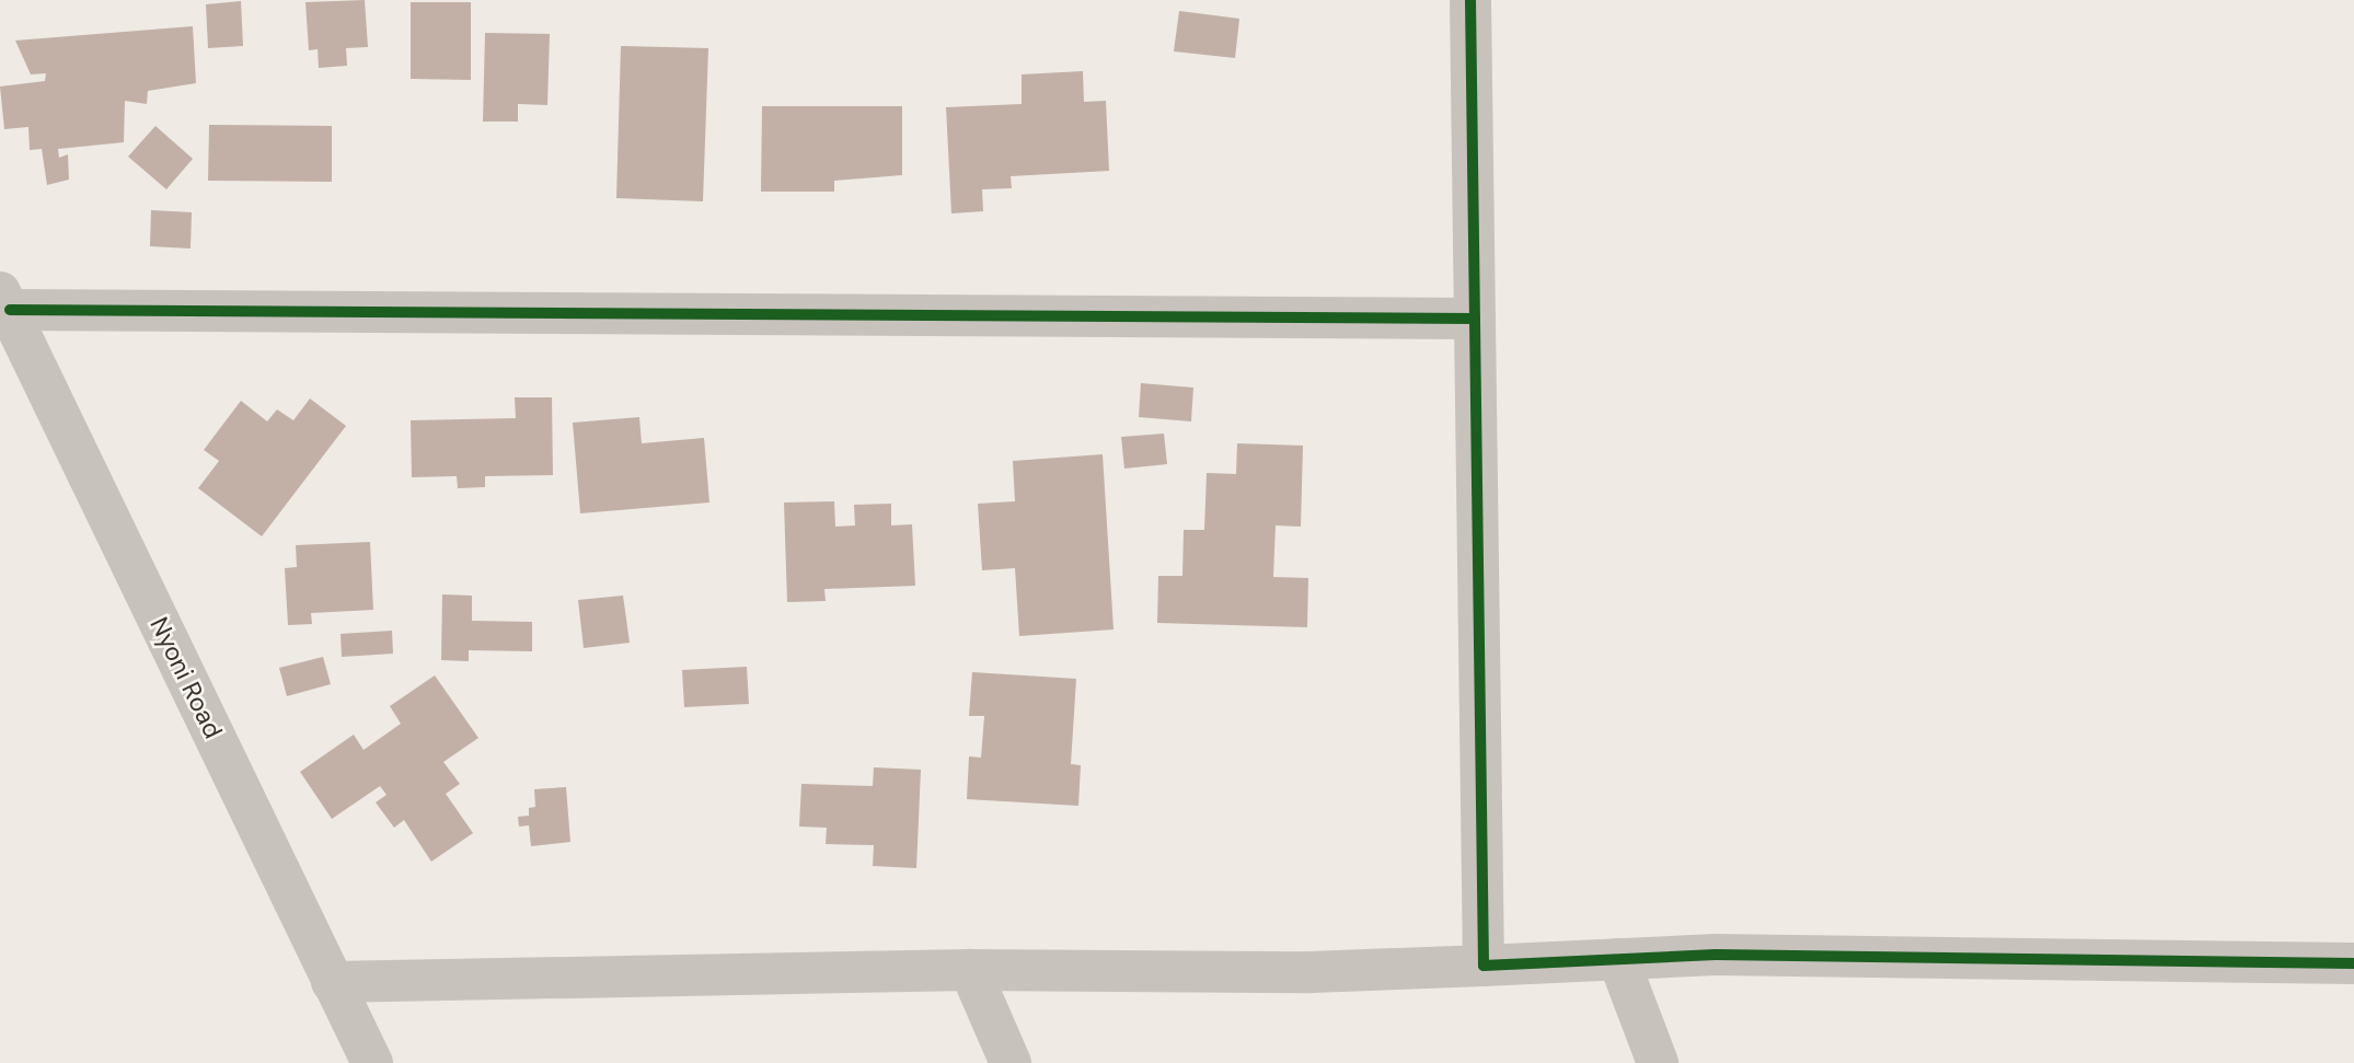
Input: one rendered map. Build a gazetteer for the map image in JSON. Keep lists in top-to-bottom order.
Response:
{
  "streets": {
    "street": ["Nyoni Road"]
  }
}
